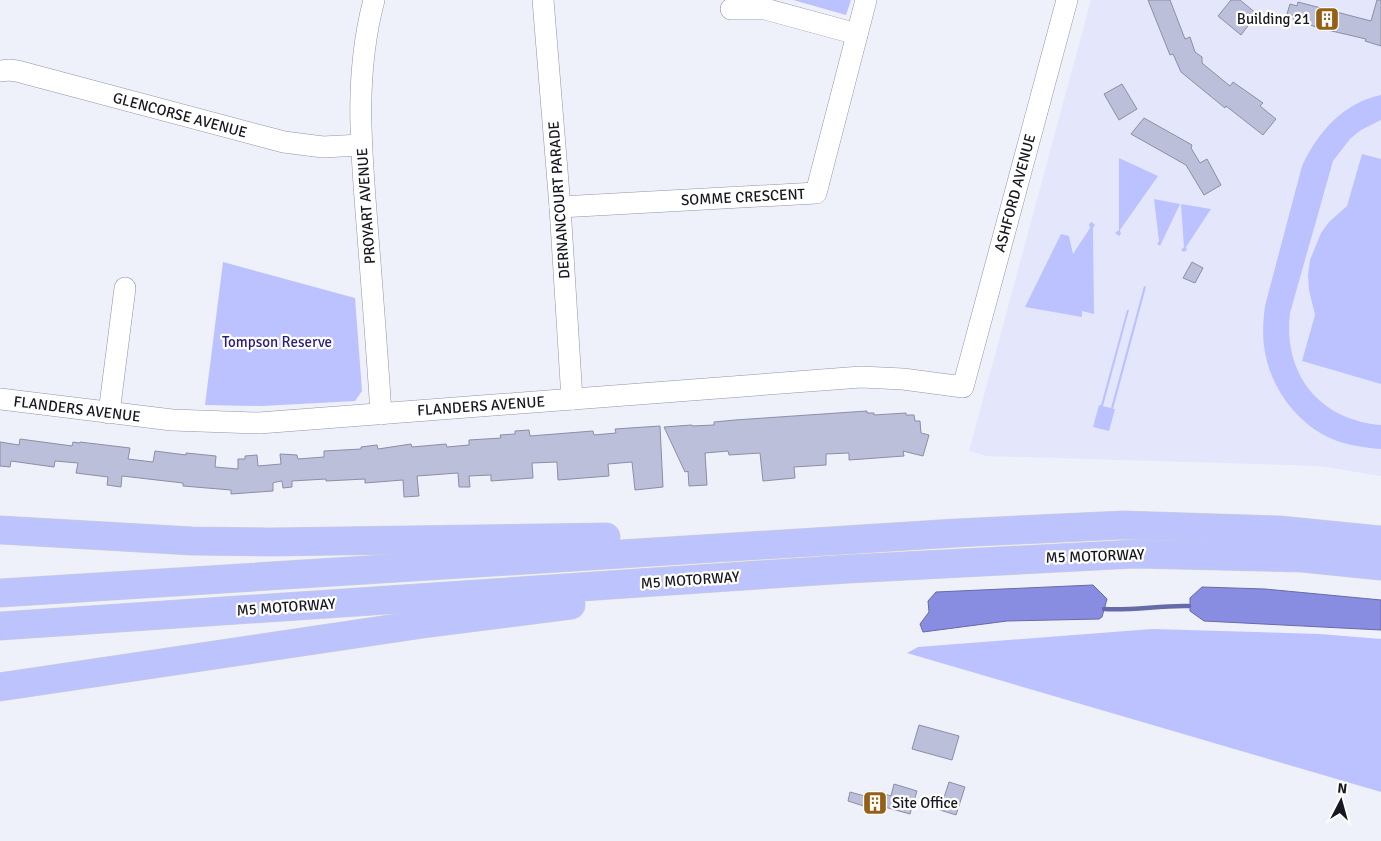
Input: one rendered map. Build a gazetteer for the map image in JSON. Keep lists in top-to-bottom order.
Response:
{
  "streets": {
    "highway": ["M5 MOTORWAY"],
    "street": [
      "GLENCORSE AVENUE",
      "ASHFORD AVENUE",
      "SOMME CRESCENT",
      "DERNANCOURT PARADE",
      "PROYART AVENUE",
      "FLANDERS AVENUE"
    ]
  },
  "crossings": [
    ["GLENCORSE AVENUE", "PROYART AVENUE"],
    ["ASHFORD AVENUE", "FLANDERS AVENUE"],
    ["SOMME CRESCENT", "DERNANCOURT PARADE"],
    ["DERNANCOURT PARADE", "FLANDERS AVENUE"],
    ["PROYART AVENUE", "FLANDERS AVENUE"]
  ],
  "parks": ["Tompson Reserve"],
  "places": {
    "building": ["Building 21", "Site Office"]
  },
  "north": "top"
}
